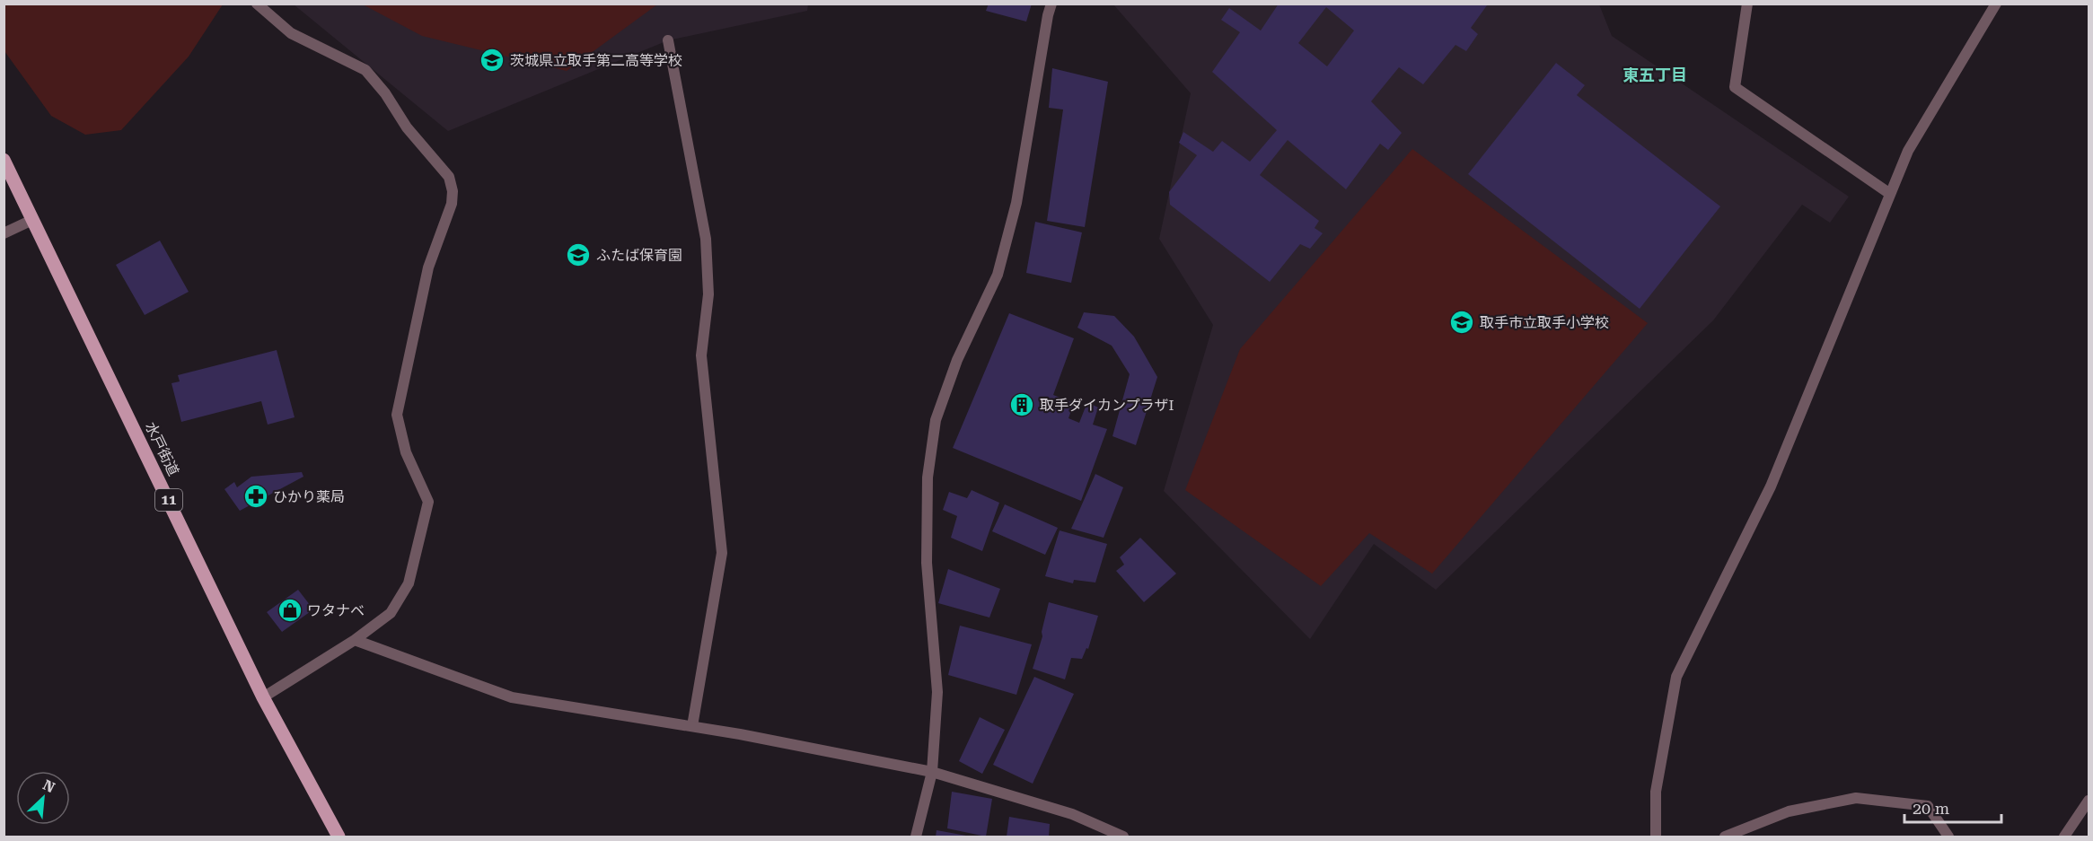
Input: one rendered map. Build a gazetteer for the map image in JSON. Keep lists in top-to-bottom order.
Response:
{
  "streets": {
    "main road": ["水戸街道", "11"]
  },
  "districts": ["東五丁目"],
  "places": {
    "school or university": ["茨城県立取手第二高等学校", "ふたば保育園", "取手市立取手小学校"],
    "building": ["取手ダイカンプラザI"],
    "pharmacy": ["ひかり薬局"],
    "shop": ["ワタナベ"]
  },
  "scale_bar": "20 m",
  "north": "top right"
}
